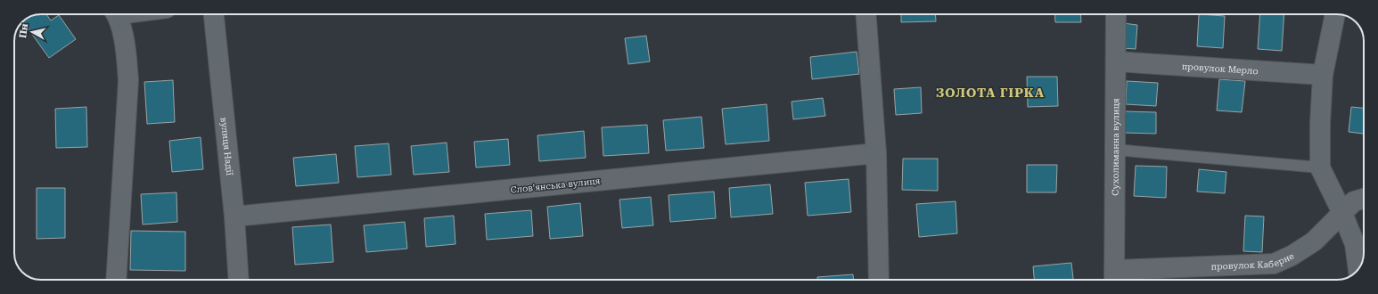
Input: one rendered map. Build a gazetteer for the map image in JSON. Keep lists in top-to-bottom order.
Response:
{
  "streets": {
    "street": [
      "провулок Мерло",
      "вулиця Надії",
      "Сухолиманна вулиця",
      "Словʼянська вулиця",
      "провулок Каберне"
    ]
  },
  "crossings": [
    ["провулок Мерло", "Сухолиманна вулиця"],
    ["вулиця Надії", "Словʼянська вулиця"],
    ["Сухолиманна вулиця", "провулок Каберне"]
  ],
  "districts": ["ЗОЛОТА ГІРКА"],
  "north": "left"
}
